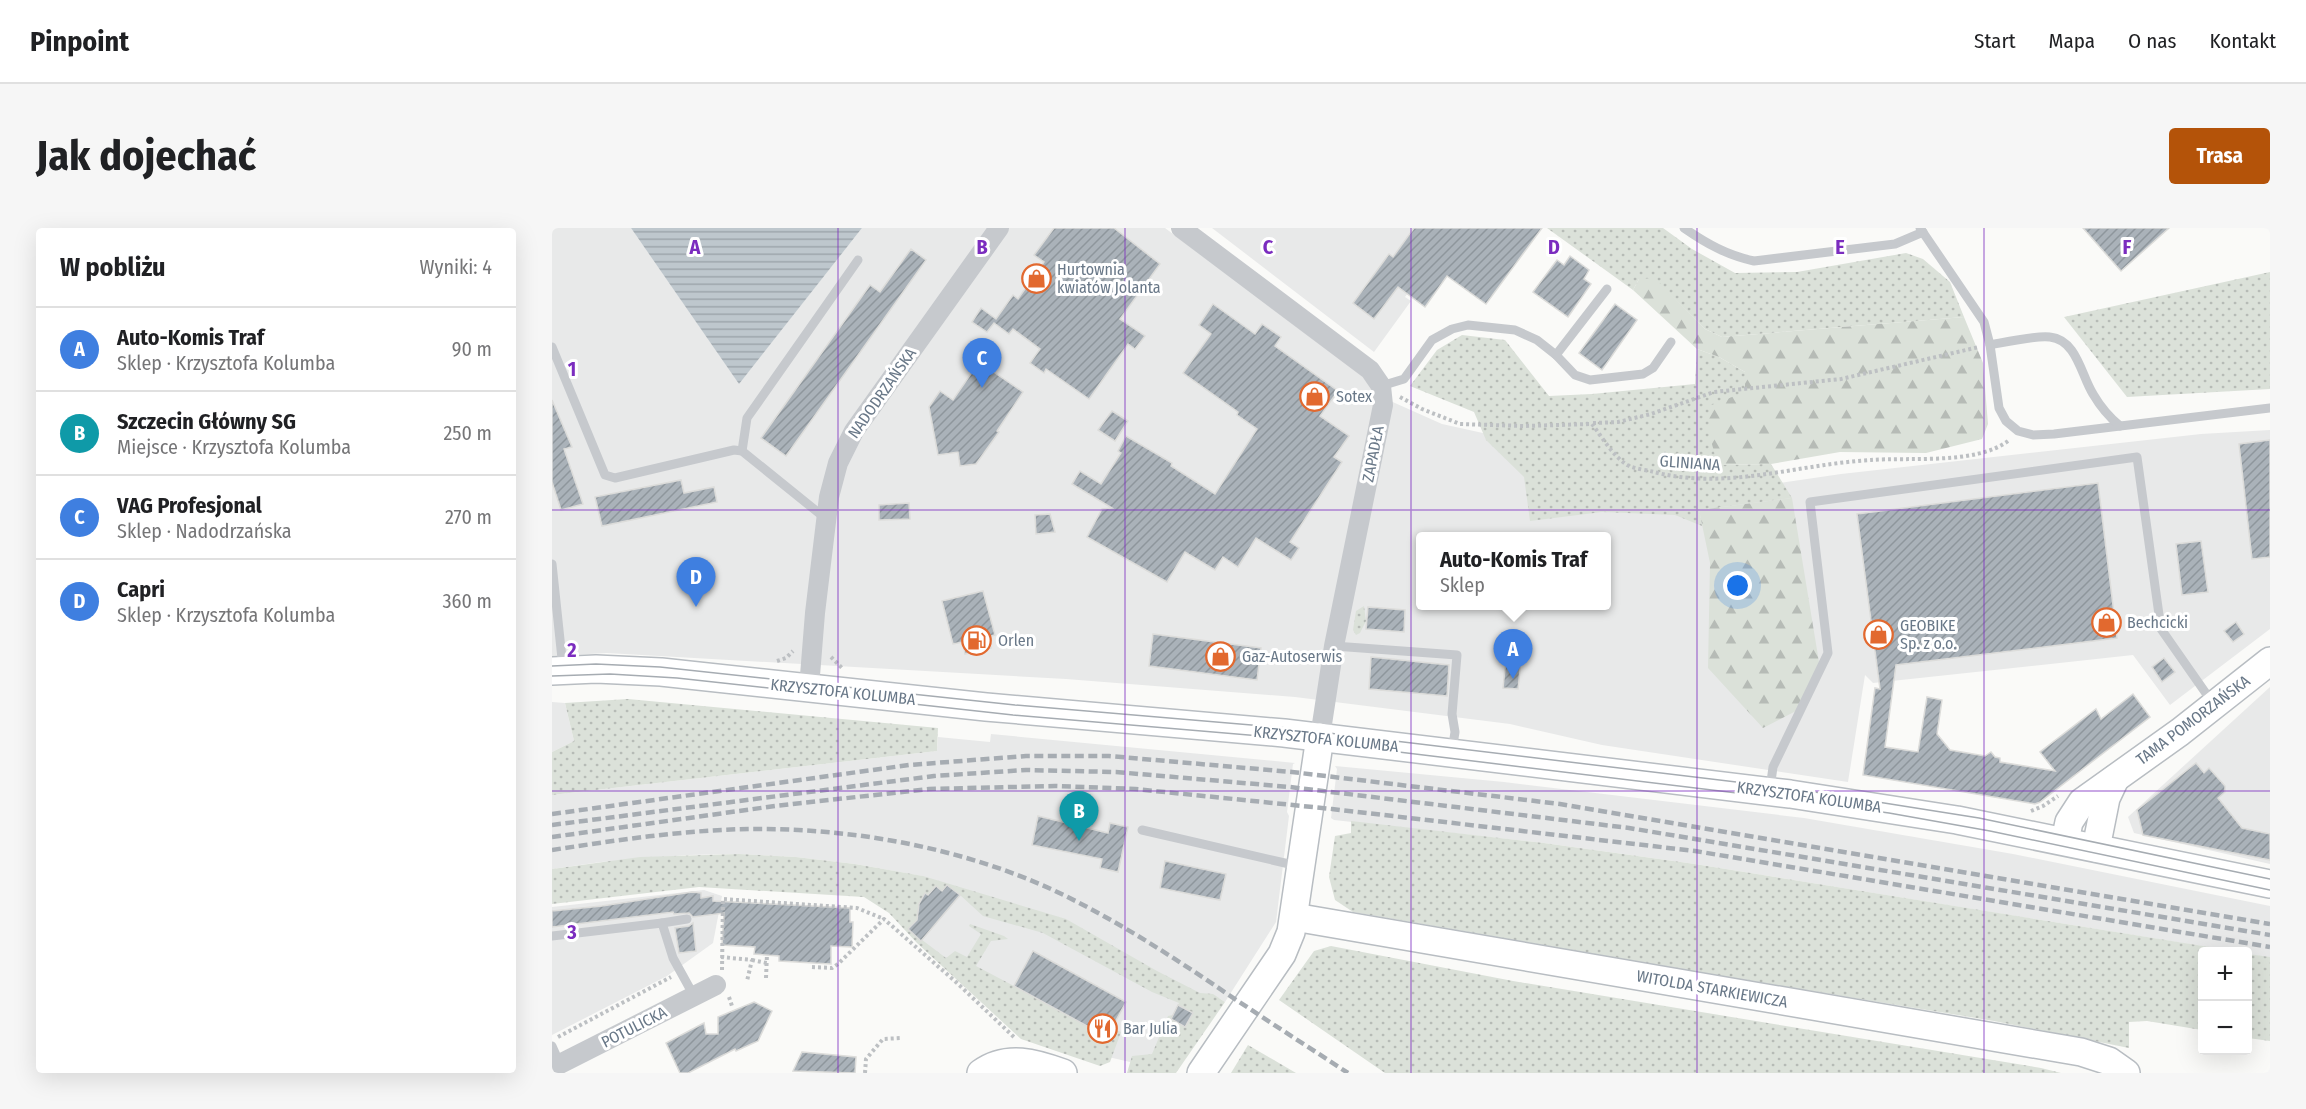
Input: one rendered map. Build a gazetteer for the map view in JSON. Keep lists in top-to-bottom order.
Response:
{
  "streets": {
    "street": [
      "NADODRZAŃSKA",
      "ZAPADŁA",
      "KRZYSZTOFA KOLUMBA",
      "TAMA POMORZAŃSKA",
      "WITOLDA STARKIEWICZA",
      "POTULICKA"
    ],
    "path": ["GLINIANA"]
  },
  "crossings": [
    ["NADODRZAŃSKA", "KRZYSZTOFA KOLUMBA"],
    ["ZAPADŁA", "KRZYSZTOFA KOLUMBA"],
    ["KRZYSZTOFA KOLUMBA", "TAMA POMORZAŃSKA"]
  ],
  "places": {
    "shop": [
      "Hurtownia kwiatów Jolanta",
      "Sotex",
      "Bechcicki",
      "GEOBIKE Sp. z o.o.",
      "Gaz-Autoserwis"
    ],
    "fuel station": ["Orlen"],
    "restaurant": ["Bar Julia"]
  },
  "page": {
    "header": "Pinpoint",
    "nav": [
      "Start",
      "Mapa",
      "O nas",
      "Kontakt"
    ],
    "buttons": "Trasa",
    "title": "Jak dojechać",
    "heading": ["W pobliżu", "Wyniki: 4"],
    "list": [
      {
        "mark": "A",
        "name": "Auto-Komis Traf",
        "note": "Sklep · Krzysztofa Kolumba",
        "value": "90 m"
      },
      {
        "mark": "B",
        "name": "Szczecin Główny SG",
        "note": "Miejsce · Krzysztofa Kolumba",
        "value": "250 m"
      },
      {
        "mark": "C",
        "name": "VAG Profesjonal",
        "note": "Sklep · Nadodrzańska",
        "value": "270 m"
      },
      {
        "mark": "D",
        "name": "Capri",
        "note": "Sklep · Krzysztofa Kolumba",
        "value": "360 m"
      }
    ],
    "pins": [
      "C",
      "D",
      "A",
      "B"
    ],
    "popup": ["Auto-Komis Traf", "Sklep"],
    "map_buttons": ["+", "−"]
  },
  "grid": {
    "columns": [
      "A",
      "B",
      "C",
      "D",
      "E",
      "F"
    ],
    "rows": ["1", "2", "3"]
  }
}
